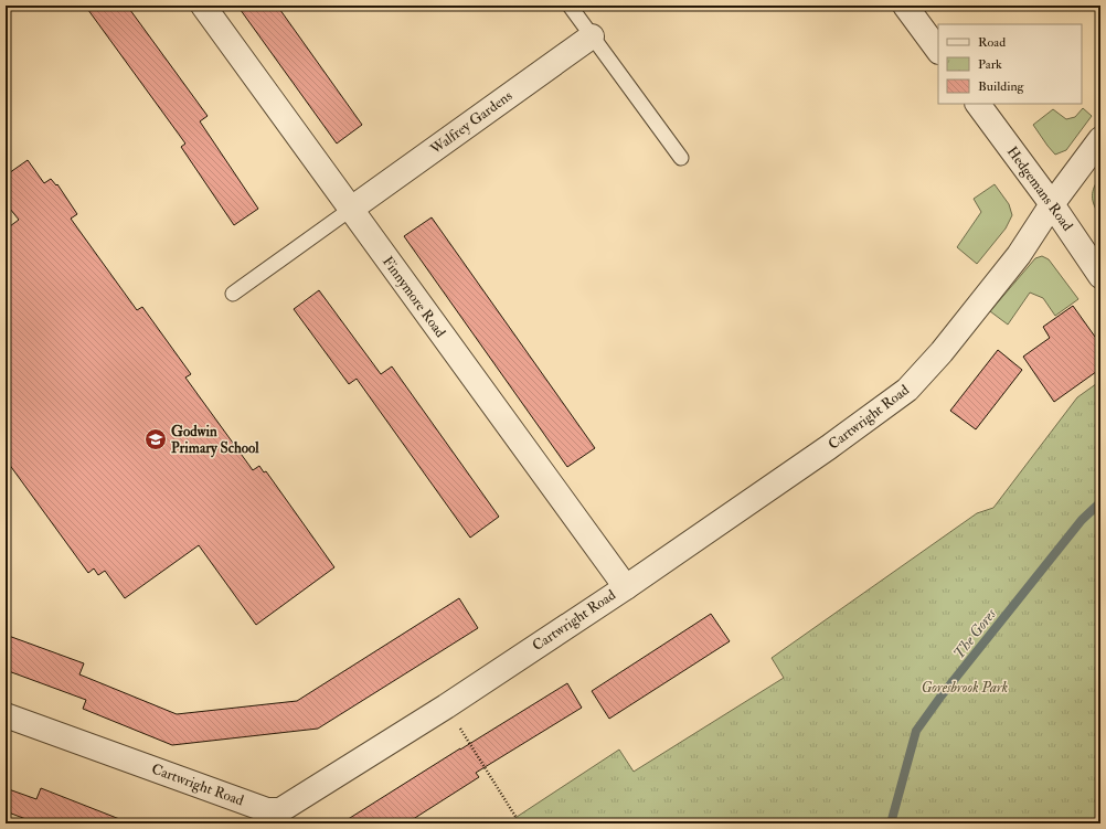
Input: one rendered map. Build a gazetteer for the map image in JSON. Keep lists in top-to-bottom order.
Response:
{
  "streets": {
    "street": [
      "Walfrey Gardens",
      "Hedgemans Road",
      "Finnymore Road",
      "Cartwright Road"
    ]
  },
  "crossings": [
    ["Walfrey Gardens", "Finnymore Road"],
    ["Hedgemans Road", "Cartwright Road"],
    ["Finnymore Road", "Cartwright Road"]
  ],
  "water": ["The Gores"],
  "parks": ["Goresbrook Park"],
  "places": {
    "school or university": ["Godwin Primary School"]
  },
  "legend": ["Road", "Park", "Building"]
}
